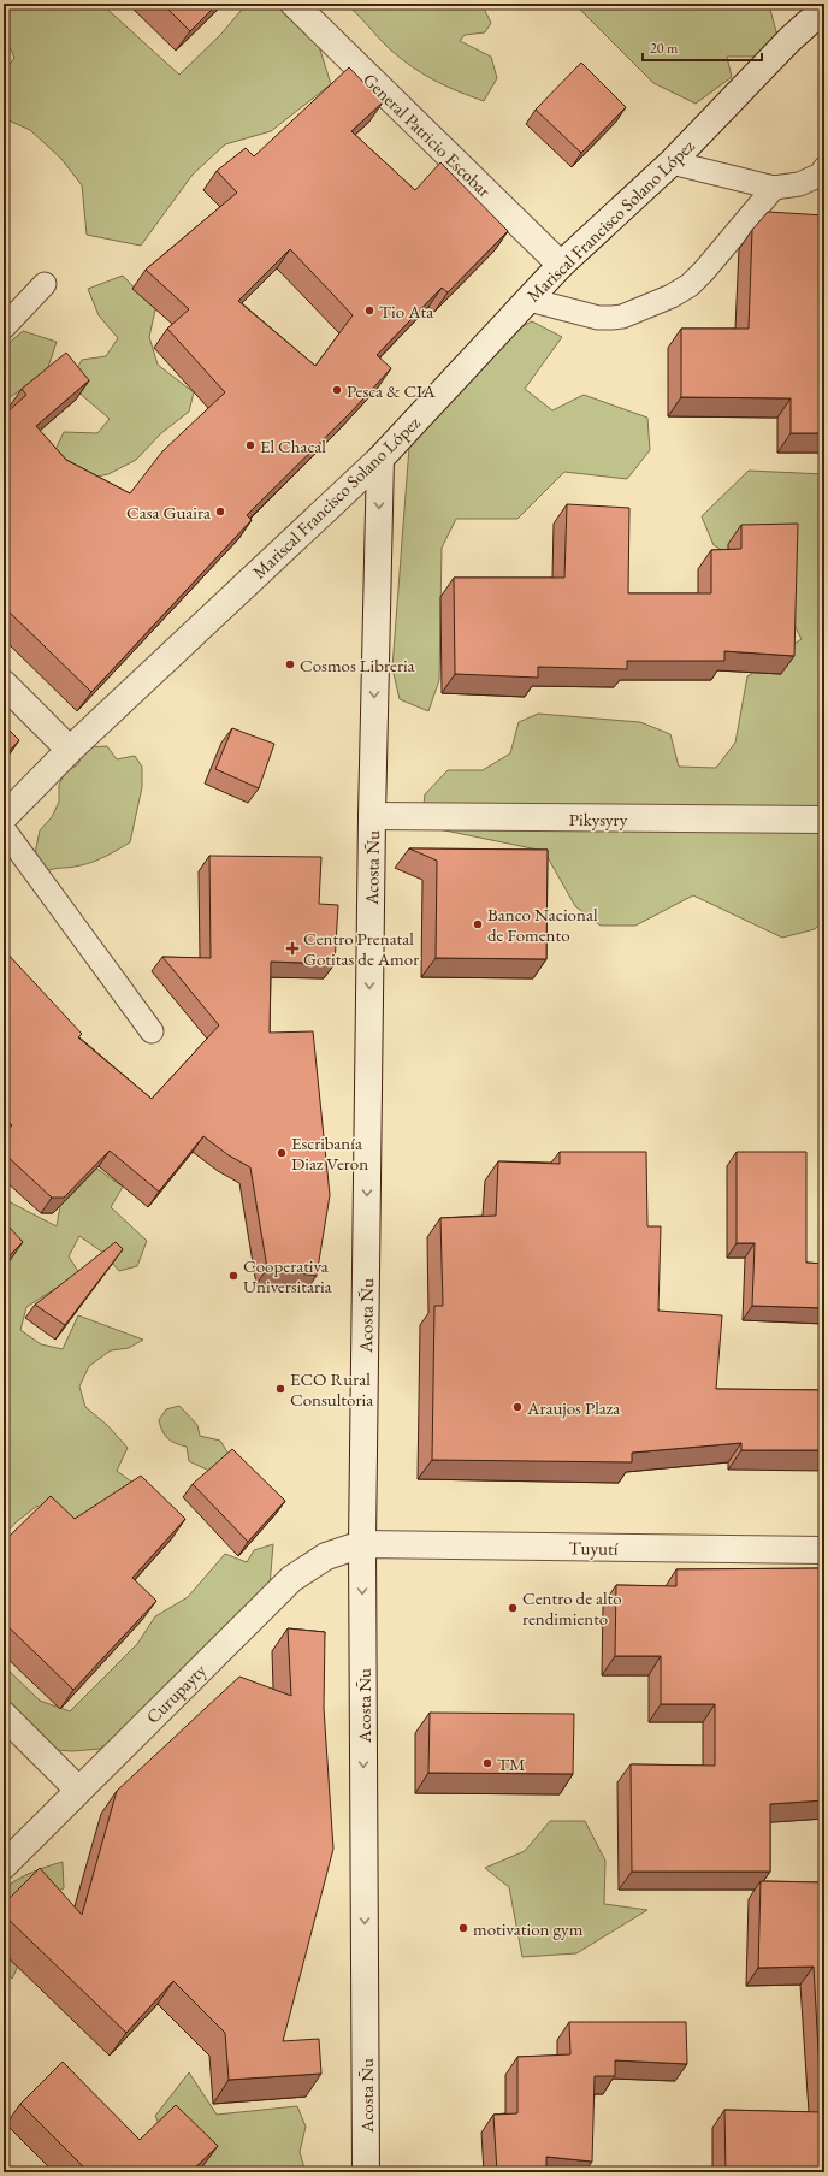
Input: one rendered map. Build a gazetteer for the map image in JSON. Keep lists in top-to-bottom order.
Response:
{
  "streets": {
    "street": [
      "General Patricio Escobar",
      "Mariscal Francisco Solano López",
      "Pikysyry",
      "Acosta Ñu",
      "Tuyutí",
      "Curupayty"
    ]
  },
  "crossings": [
    ["General Patricio Escobar", "Mariscal Francisco Solano López"],
    ["Mariscal Francisco Solano López", "Acosta Ñu"],
    ["Pikysyry", "Acosta Ñu"],
    ["Acosta Ñu", "Tuyutí"],
    ["Acosta Ñu", "Curupayty"],
    ["Tuyutí", "Curupayty"]
  ],
  "one_way": ["Acosta Ñu"],
  "places": {
    "other": [
      "Tio Ata",
      "Pesca & CIA",
      "El Chacal",
      "Casa Guaira",
      "Cosmos Libreria",
      "Banco Nacional de Fomento",
      "Escribanía Diaz Veron",
      "Cooperativa Universitaria",
      "ECO Rural Consultoria",
      "Araujos Plaza",
      "Centro de alto rendimiento",
      "TM",
      "motivation gym"
    ],
    "health": ["Centro Prenatal Gotitas de Amor"]
  },
  "scale_bar": "20 m"
}
